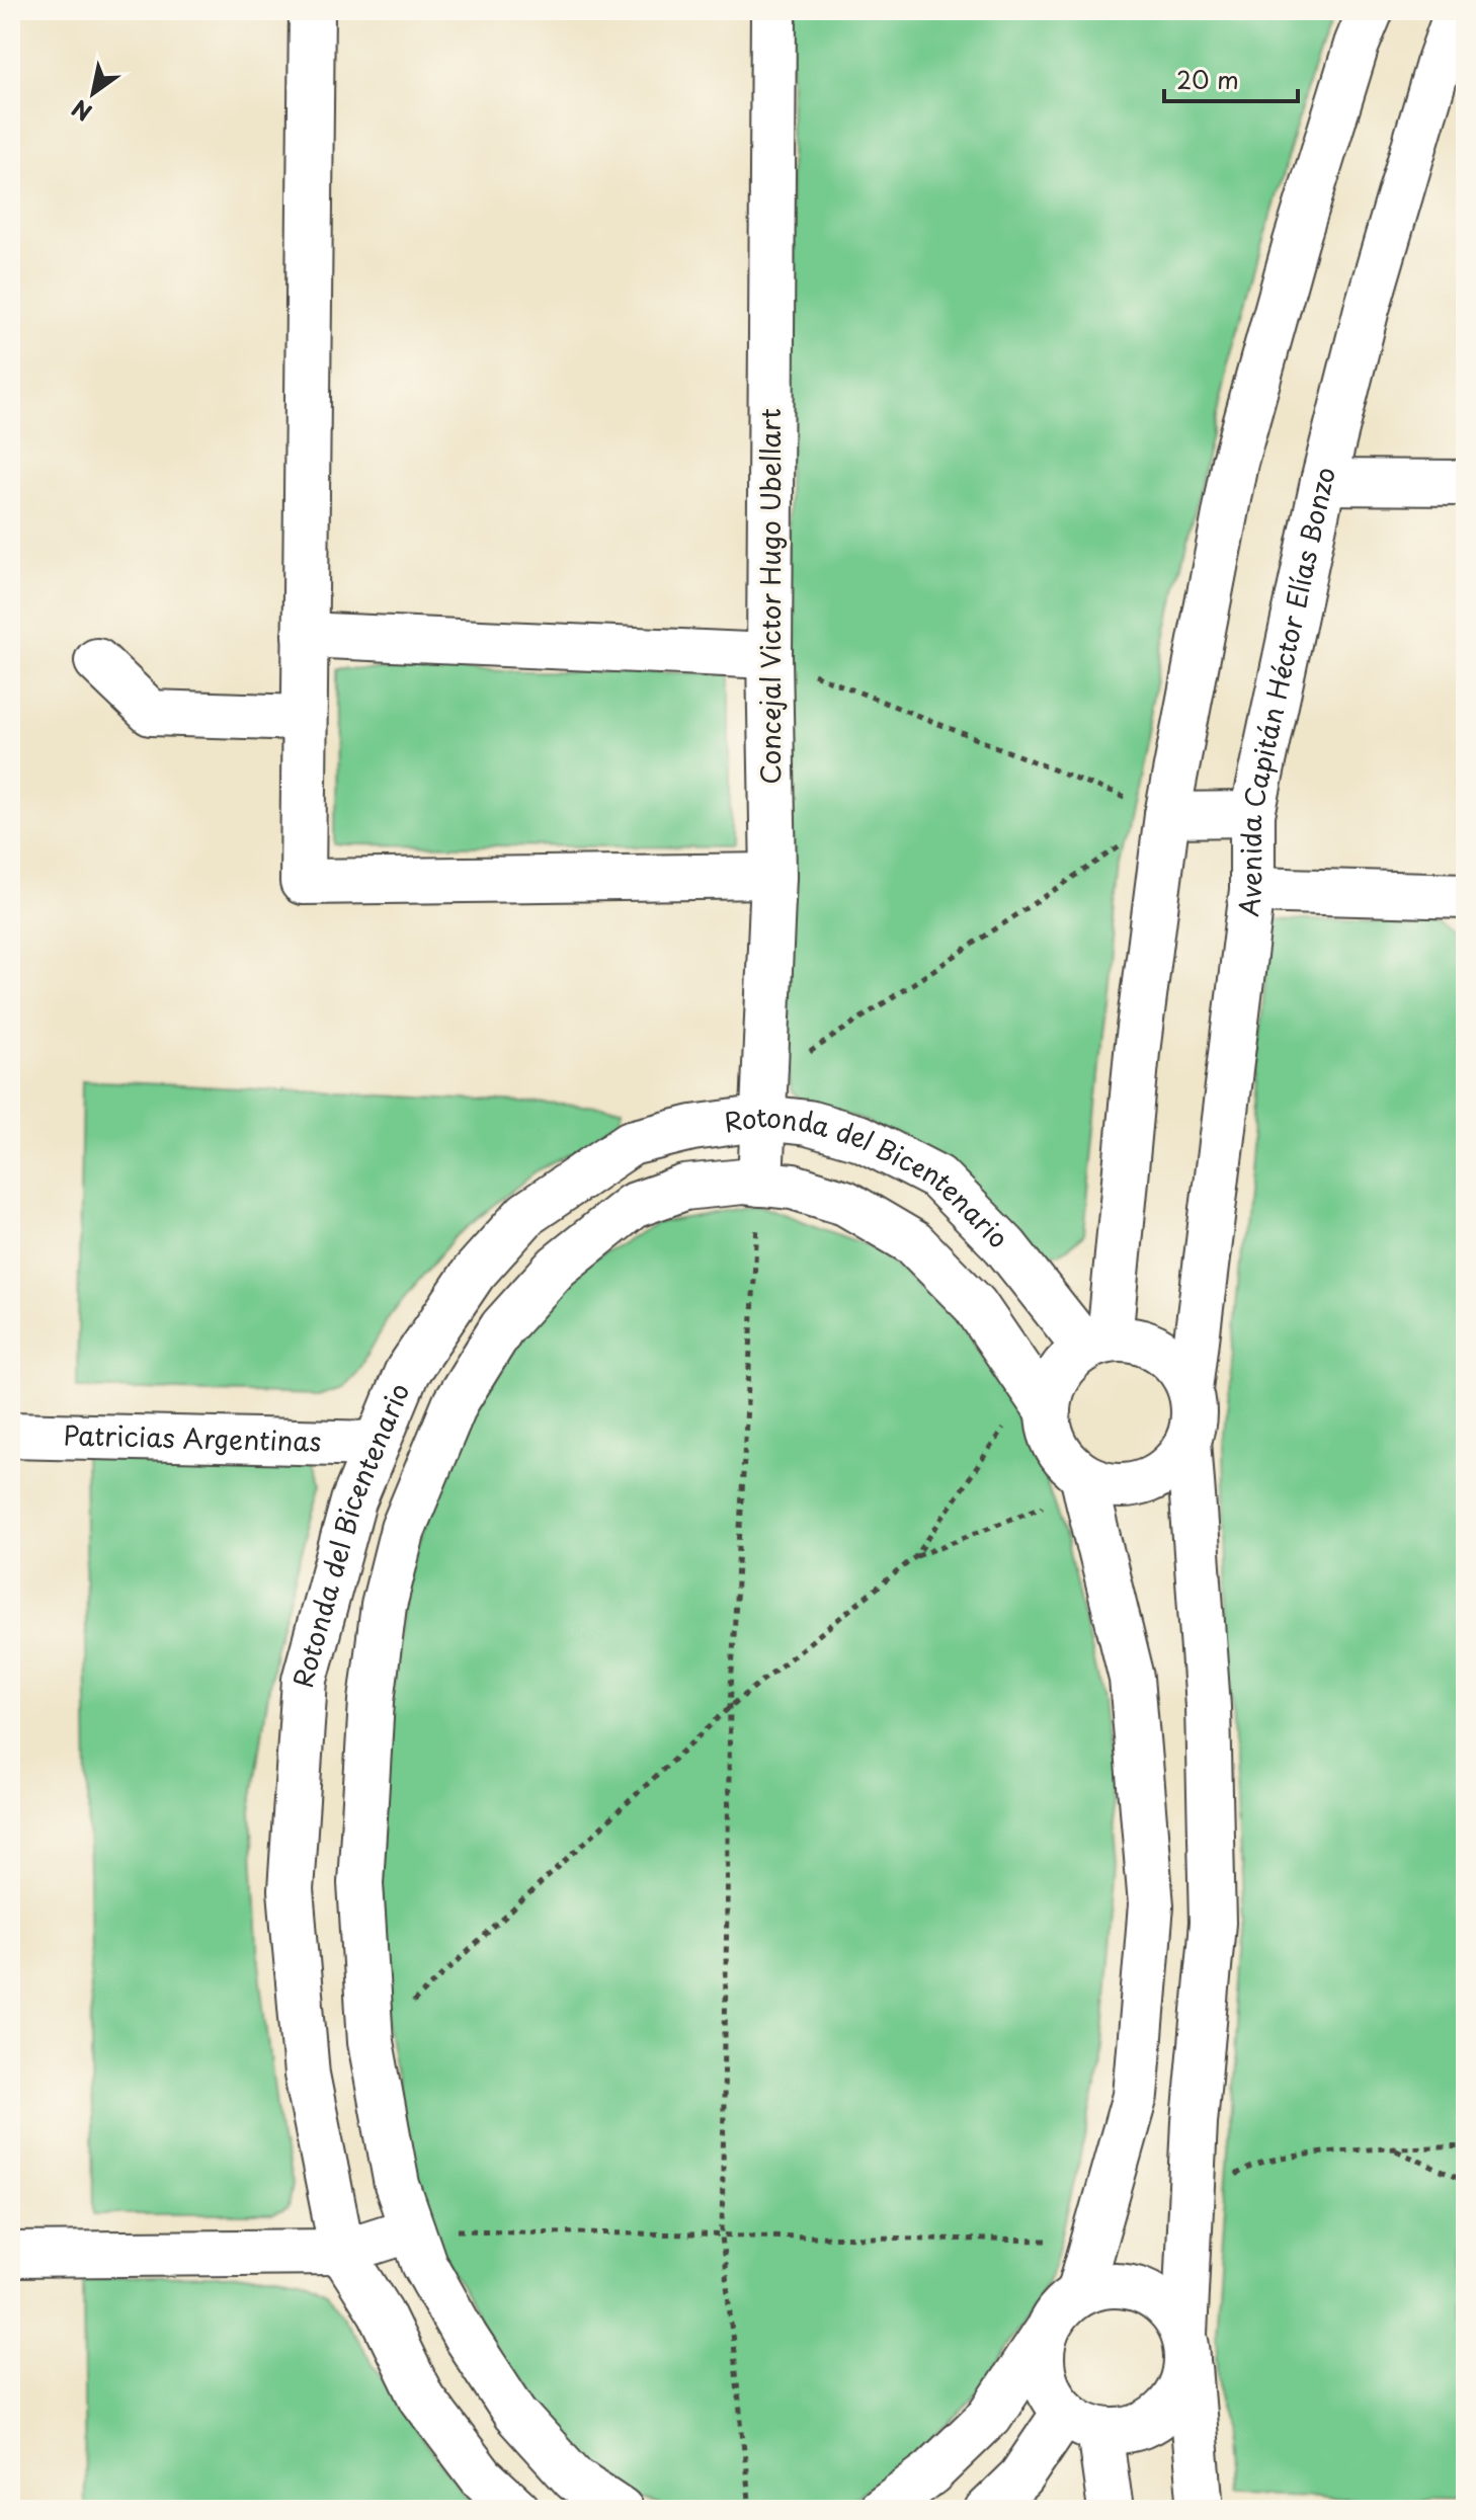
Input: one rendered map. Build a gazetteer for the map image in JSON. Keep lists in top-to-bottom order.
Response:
{
  "streets": {
    "street": [
      "Concejal Victor Hugo Ubellart",
      "Avenida Capitán Héctor Elías Bonzo",
      "Rotonda del Bicentenario",
      "Patricias Argentinas"
    ]
  },
  "crossings": [
    ["Concejal Victor Hugo Ubellart", "Rotonda del Bicentenario"],
    ["Avenida Capitán Héctor Elías Bonzo", "Rotonda del Bicentenario"],
    ["Rotonda del Bicentenario", "Patricias Argentinas"]
  ],
  "scale_bar": "20 m",
  "north": "bottom left"
}
